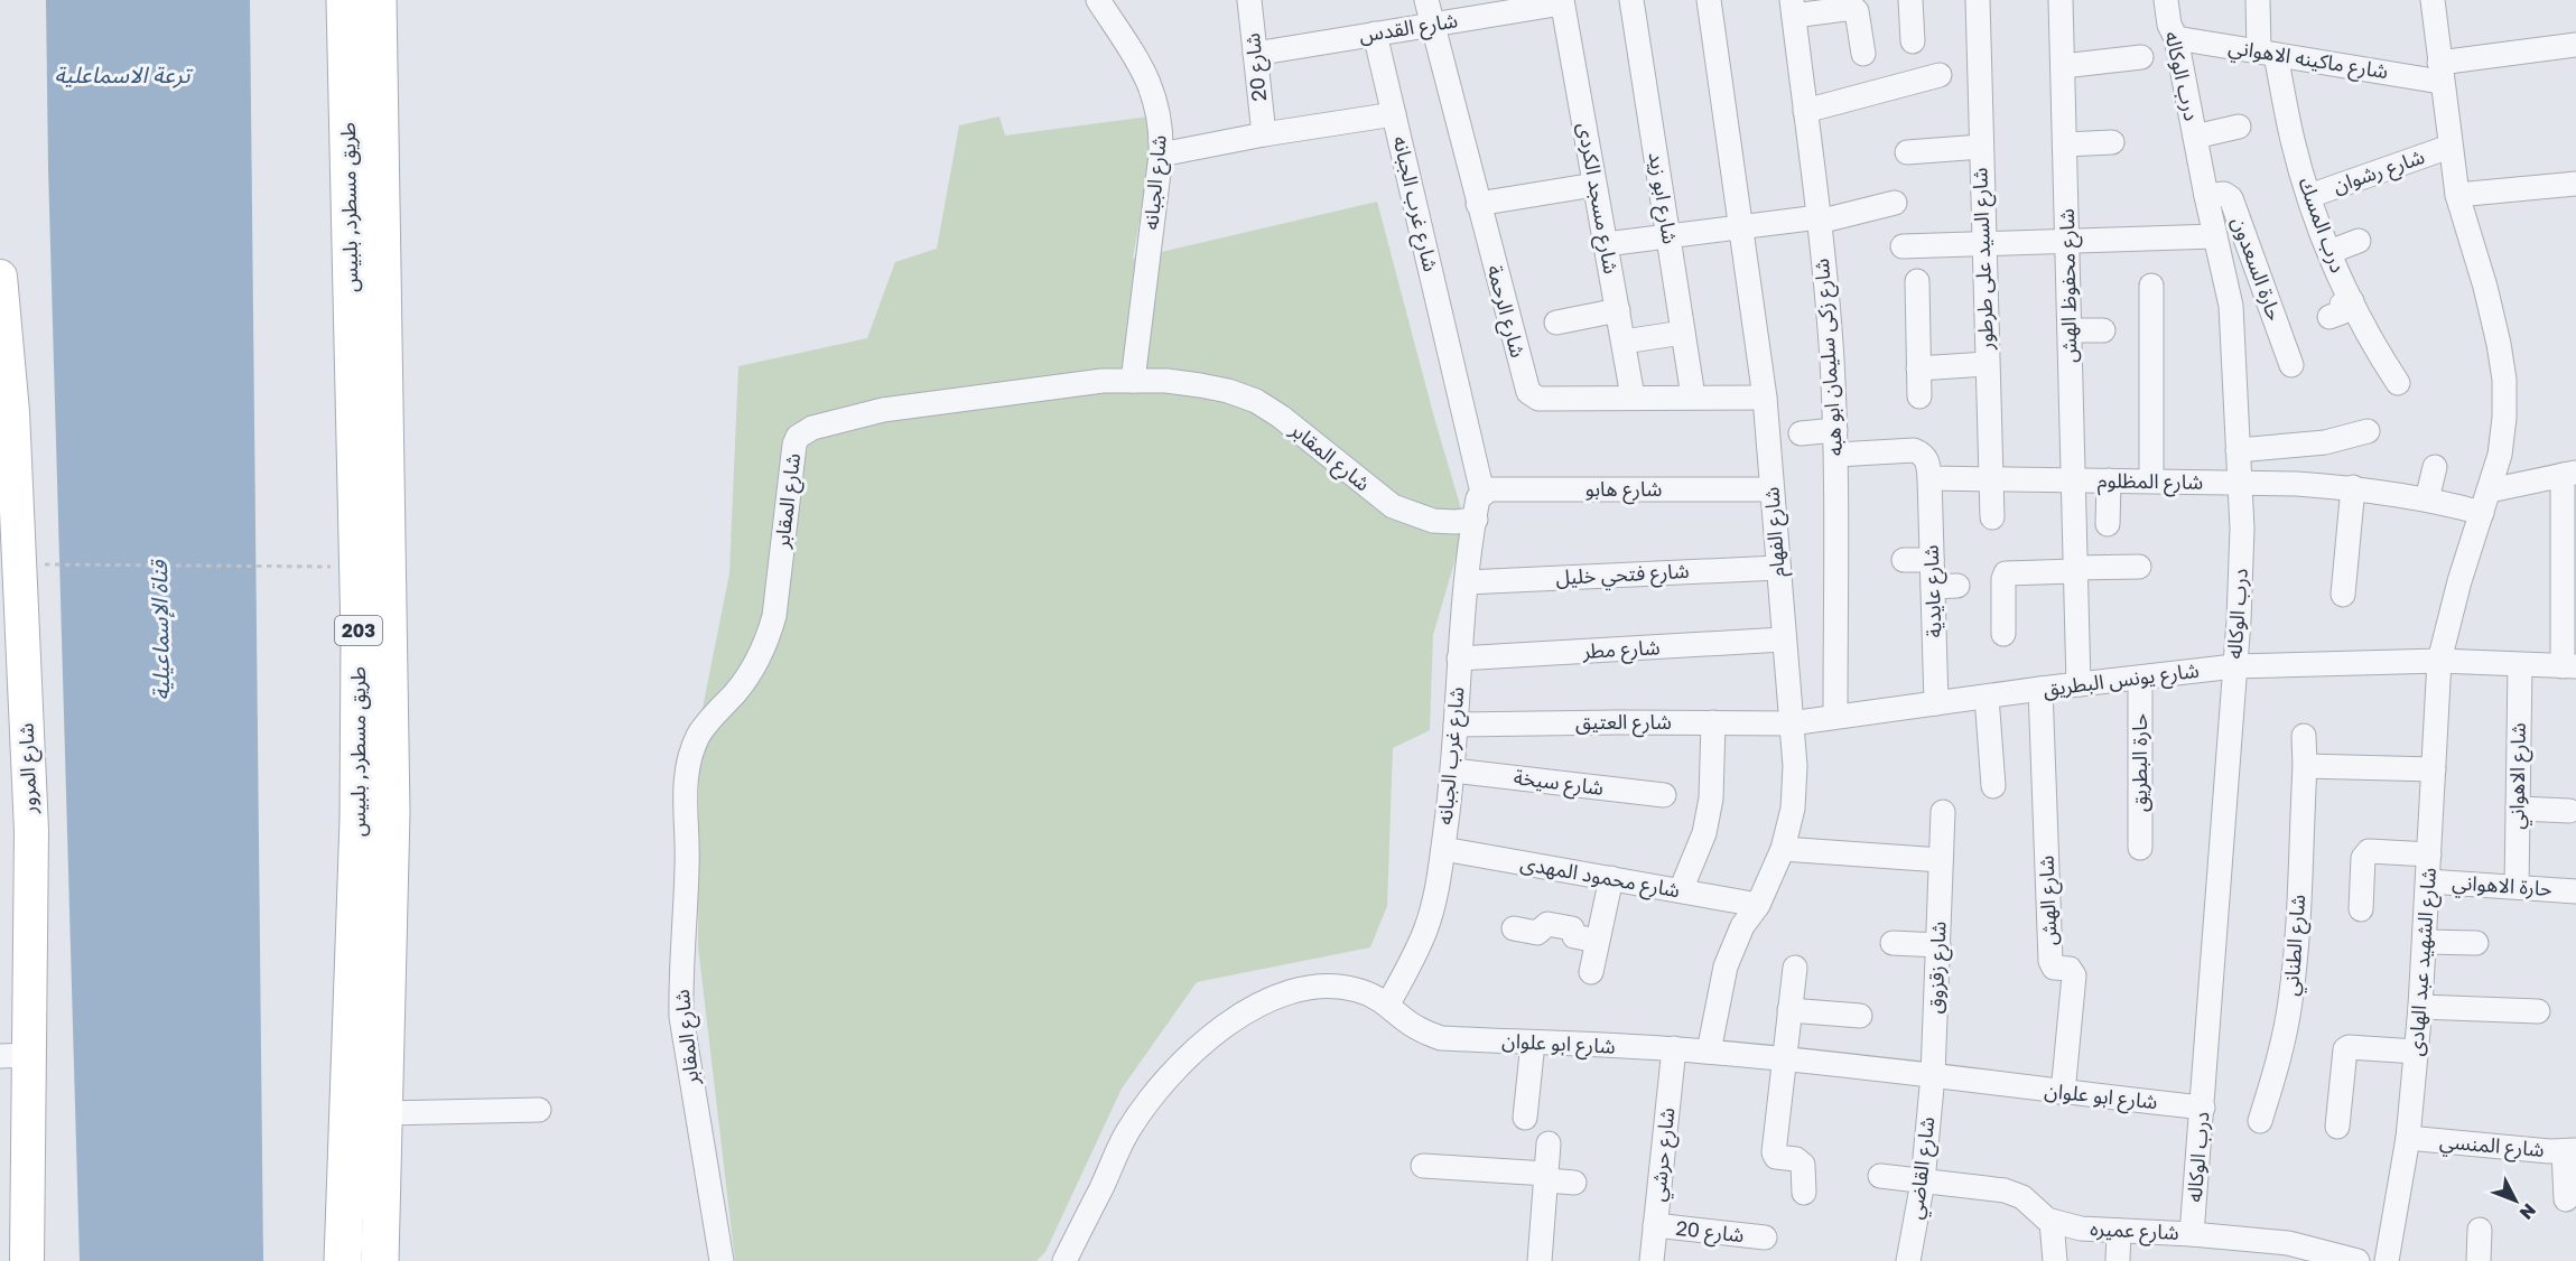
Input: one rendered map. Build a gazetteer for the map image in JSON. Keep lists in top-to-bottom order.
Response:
{
  "streets": {
    "main road": ["طريق مسطرد, بلبيس", "203", "شارع المرور"],
    "street": [
      "شارع القدس",
      "شارع ماكينه الاهواني",
      "شارع 20",
      "درب الوكاله",
      "شارع رشوان",
      "شارع الجبانه",
      "شارع مسجد الكردى",
      "شارع ابو زيد",
      "شارع غرب الجبانه",
      "درب المسك",
      "شارع السيد على طرطور",
      "حارة السعدون",
      "شارع محفوظ الهش",
      "شارع الرحمة",
      "شارع زكى سليمان ابو هبه",
      "شارع المقابر",
      "شارع المظلوم",
      "شارع هابو",
      "شارع الفهام",
      "شارع فتحي خليل",
      "شارع عايدية",
      "شارع مطر",
      "شارع يونس البطريق",
      "شارع العتيق",
      "حارة البطريق",
      "شارع الاهواني",
      "شارع سيخة",
      "شارع محمود المهدى",
      "حارة الاهواني",
      "شارع الهش",
      "شارع الطناني",
      "شارع الشهيد عبد الهادى",
      "شارع زقزوق",
      "شارع ابو علوان",
      "شارع المنسي",
      "شارع حرشي",
      "شارع القاضي",
      "شارع عميره"
    ]
  },
  "crossings": [
    ["شارع القدس", "شارع 20"],
    ["شارع القدس", "شارع مسجد الكردى"],
    ["شارع القدس", "شارع غرب الجبانه"],
    ["شارع القدس", "شارع الرحمة"],
    ["شارع ماكينه الاهواني", "درب الوكاله"],
    ["شارع ماكينه الاهواني", "درب المسك"],
    ["شارع ماكينه الاهواني", "شارع الشهيد عبد الهادى"],
    ["شارع 20", "شارع حرشي"],
    ["درب الوكاله", "حارة السعدون"],
    ["درب الوكاله", "شارع المظلوم"],
    ["درب الوكاله", "شارع يونس البطريق"],
    ["درب الوكاله", "شارع ابو علوان"],
    ["درب الوكاله", "شارع عميره"],
    ["شارع رشوان", "درب المسك"],
    ["شارع رشوان", "شارع الشهيد عبد الهادى"],
    ["شارع الجبانه", "شارع المقابر"],
    ["شارع مسجد الكردى", "شارع الرحمة"],
    ["شارع ابو زيد", "شارع الرحمة"],
    ["شارع غرب الجبانه", "شارع المقابر"],
    ["شارع غرب الجبانه", "شارع هابو"],
    ["شارع غرب الجبانه", "شارع فتحي خليل"],
    ["شارع غرب الجبانه", "شارع مطر"],
    ["شارع غرب الجبانه", "شارع العتيق"],
    ["شارع غرب الجبانه", "شارع سيخة"],
    ["شارع غرب الجبانه", "شارع محمود المهدى"],
    ["شارع غرب الجبانه", "شارع ابو علوان"],
    ["شارع السيد على طرطور", "شارع المظلوم"],
    ["شارع محفوظ الهش", "شارع المظلوم"],
    ["شارع محفوظ الهش", "شارع يونس البطريق"],
    ["شارع الرحمة", "شارع الفهام"],
    ["شارع زكى سليمان ابو هبه", "شارع يونس البطريق"],
    ["شارع المقابر", "شارع هابو"],
    ["شارع المظلوم", "شارع عايدية"],
    ["شارع المظلوم", "شارع الشهيد عبد الهادى"],
    ["شارع هابو", "شارع الفهام"],
    ["شارع الفهام", "شارع فتحي خليل"],
    ["شارع الفهام", "شارع مطر"],
    ["شارع الفهام", "شارع يونس البطريق"],
    ["شارع الفهام", "شارع العتيق"],
    ["شارع الفهام", "شارع محمود المهدى"],
    ["شارع الفهام", "شارع ابو علوان"],
    ["شارع عايدية", "شارع يونس البطريق"],
    ["شارع يونس البطريق", "شارع العتيق"],
    ["شارع يونس البطريق", "حارة البطريق"],
    ["شارع يونس البطريق", "شارع الاهواني"],
    ["شارع يونس البطريق", "شارع الهش"],
    ["شارع يونس البطريق", "شارع الشهيد عبد الهادى"],
    ["شارع الاهواني", "حارة الاهواني"],
    ["حارة الاهواني", "شارع الشهيد عبد الهادى"],
    ["شارع الهش", "شارع ابو علوان"],
    ["شارع الشهيد عبد الهادى", "شارع المنسي"],
    ["شارع زقزوق", "شارع ابو علوان"],
    ["شارع زقزوق", "شارع القاضي"],
    ["شارع ابو علوان", "شارع حرشي"],
    ["شارع ابو علوان", "شارع القاضي"],
    ["شارع القاضي", "شارع عميره"]
  ],
  "water": ["ترعة الاسماعلية", "قناة الإسماعيلية"],
  "north": "bottom right"
}
